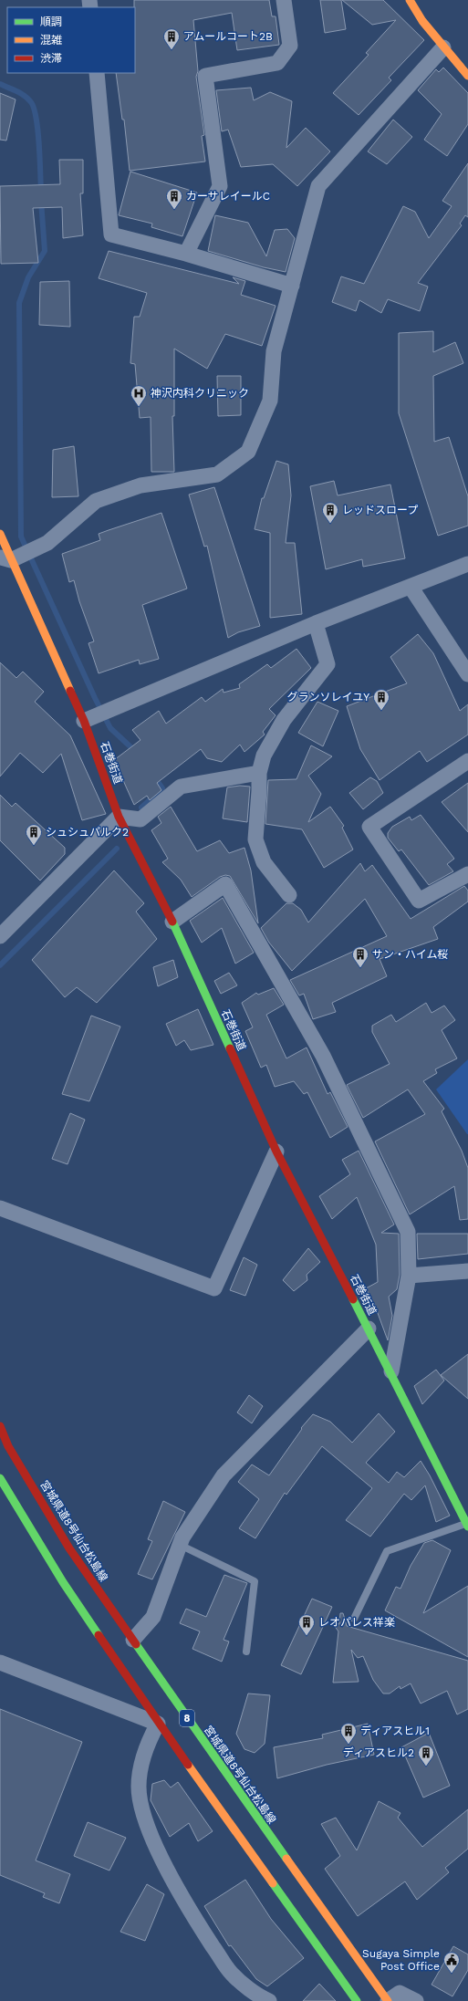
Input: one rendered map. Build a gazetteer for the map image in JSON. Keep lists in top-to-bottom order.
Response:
{
  "streets": {
    "main road": ["石巻街道", "宮城県道8号仙台松島線", "8"]
  },
  "places": {
    "building": [
      "アムールコート2B",
      "カーサレイールC",
      "レッドスロープ",
      "グランソレイユY",
      "シュシュパルク2",
      "サン・ハイム桜",
      "レオパレス祥楽",
      "ディアスヒル1",
      "ディアスヒル2"
    ],
    "hospital": ["神沢内科クリニック"],
    "public building": ["Sugaya Simple Post Office"]
  },
  "legend": ["順調", "混雑", "渋滞"]
}
